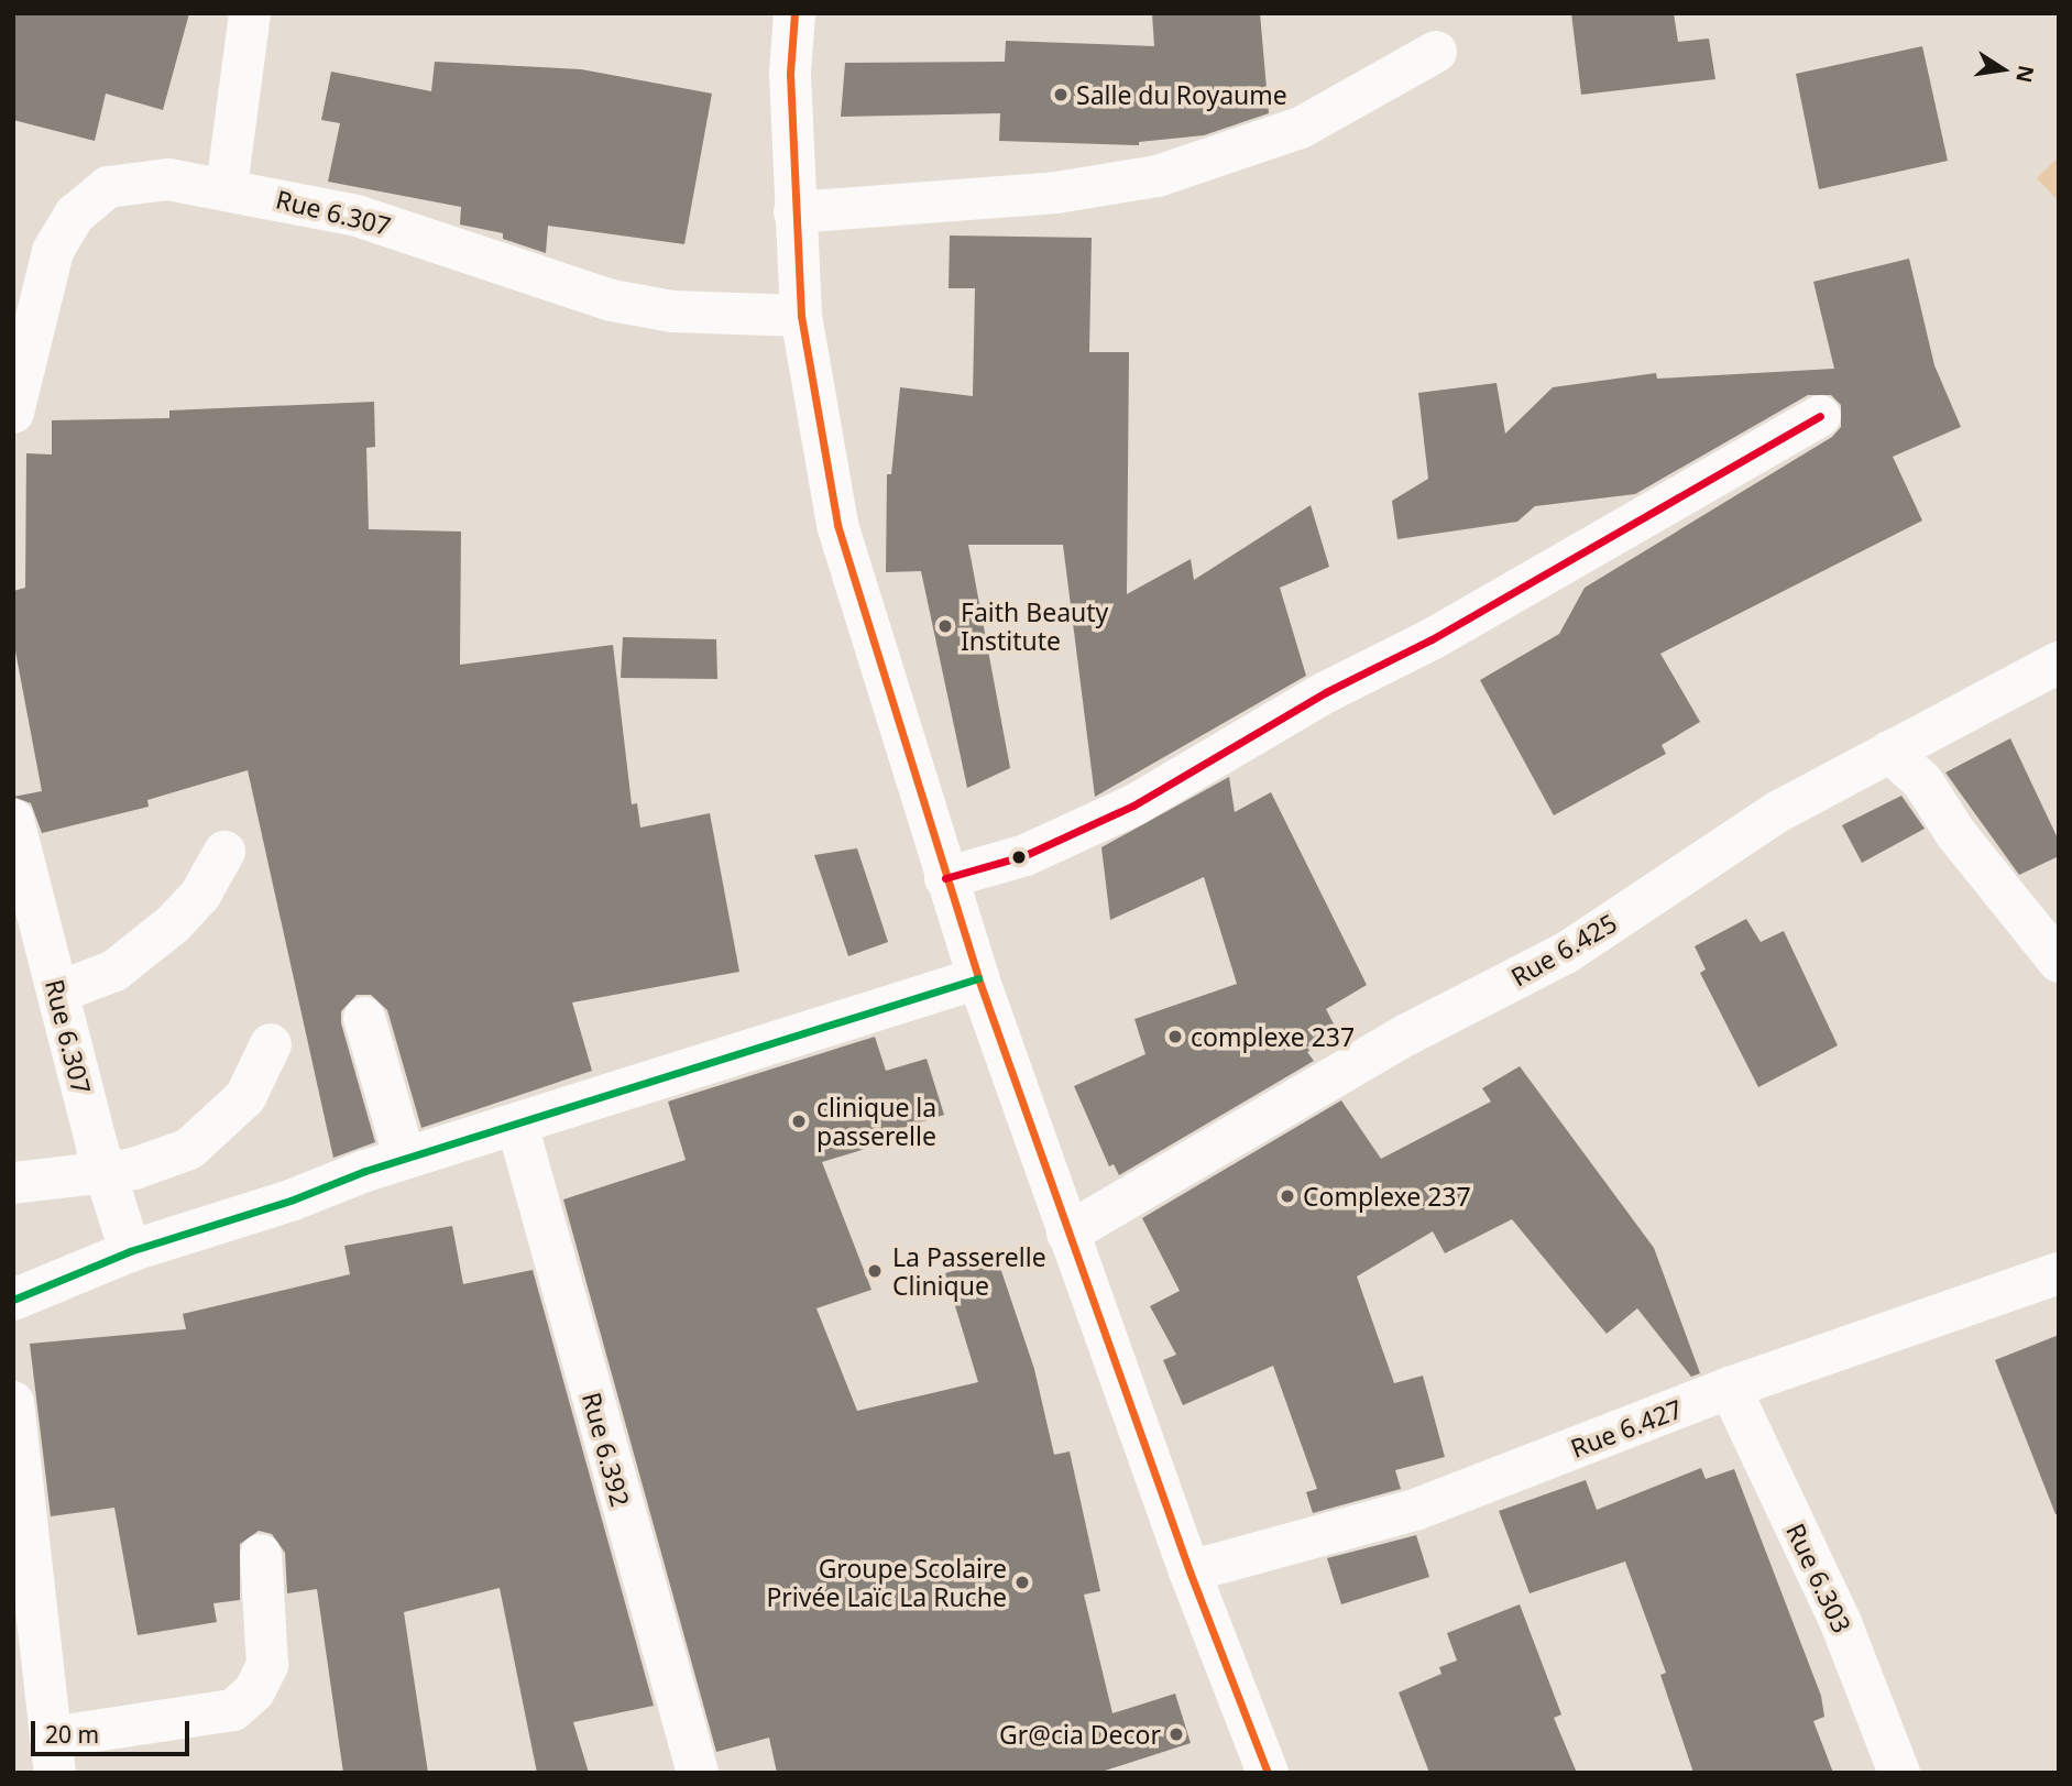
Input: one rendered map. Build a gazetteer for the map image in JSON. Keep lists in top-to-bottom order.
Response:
{
  "streets": {
    "street": [
      "Rue 6.307",
      "Rue 6.425",
      "Rue 6.427",
      "Rue 6.392",
      "Rue 6.303"
    ]
  },
  "crossings": [
    ["Rue 6.427", "Rue 6.303"]
  ],
  "places": [
    "Salle du Royaume",
    "Faith Beauty Institute",
    "complexe 237",
    "clinique la passerelle",
    "Complexe 237",
    "La Passerelle Clinique",
    "Groupe Scolaire Privée Laïc La Ruche",
    "Gr@cia Decor"
  ],
  "scale_bar": "20 m",
  "north": "right"
}
